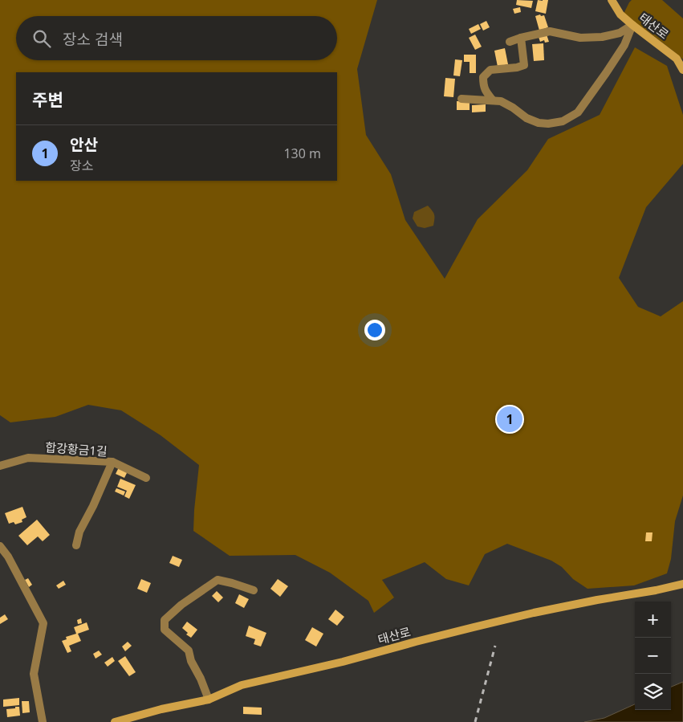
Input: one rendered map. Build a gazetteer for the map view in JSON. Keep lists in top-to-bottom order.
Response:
{
  "streets": {
    "street": ["태산로", "합강황금1길"]
  },
  "page": {
    "search": "장소 검색",
    "heading": "주변",
    "list": [
      {
        "mark": "1",
        "name": "안산",
        "note": "장소",
        "value": "130 m"
      }
    ],
    "pins": "1",
    "map_buttons": ["+", "−"]
  }
}
